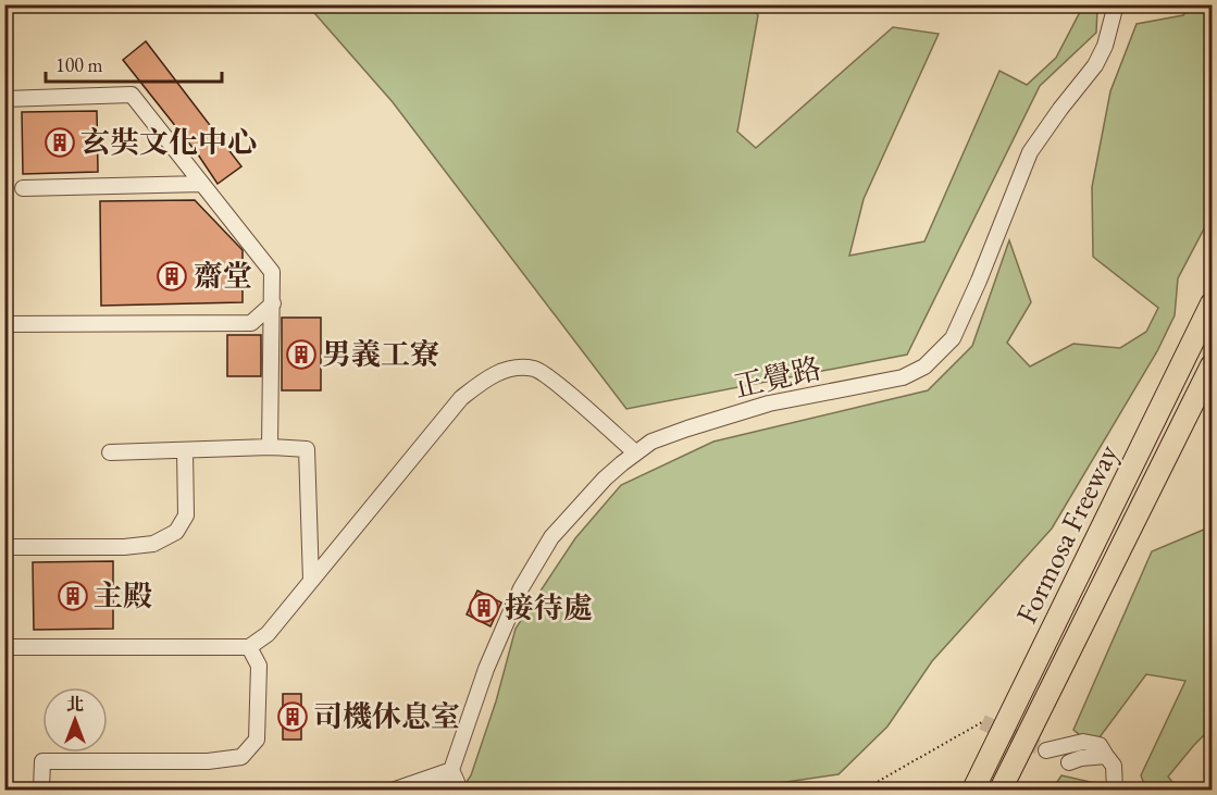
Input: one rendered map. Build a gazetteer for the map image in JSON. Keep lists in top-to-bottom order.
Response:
{
  "streets": {
    "highway": ["Formosa Freeway"],
    "street": ["正覺路"]
  },
  "places": {
    "building": [
      "玄奘文化中心",
      "齋堂",
      "男義工寮",
      "主殿",
      "接待處",
      "司機休息室"
    ]
  },
  "scale_bar": "100 m",
  "north": "top"
}
